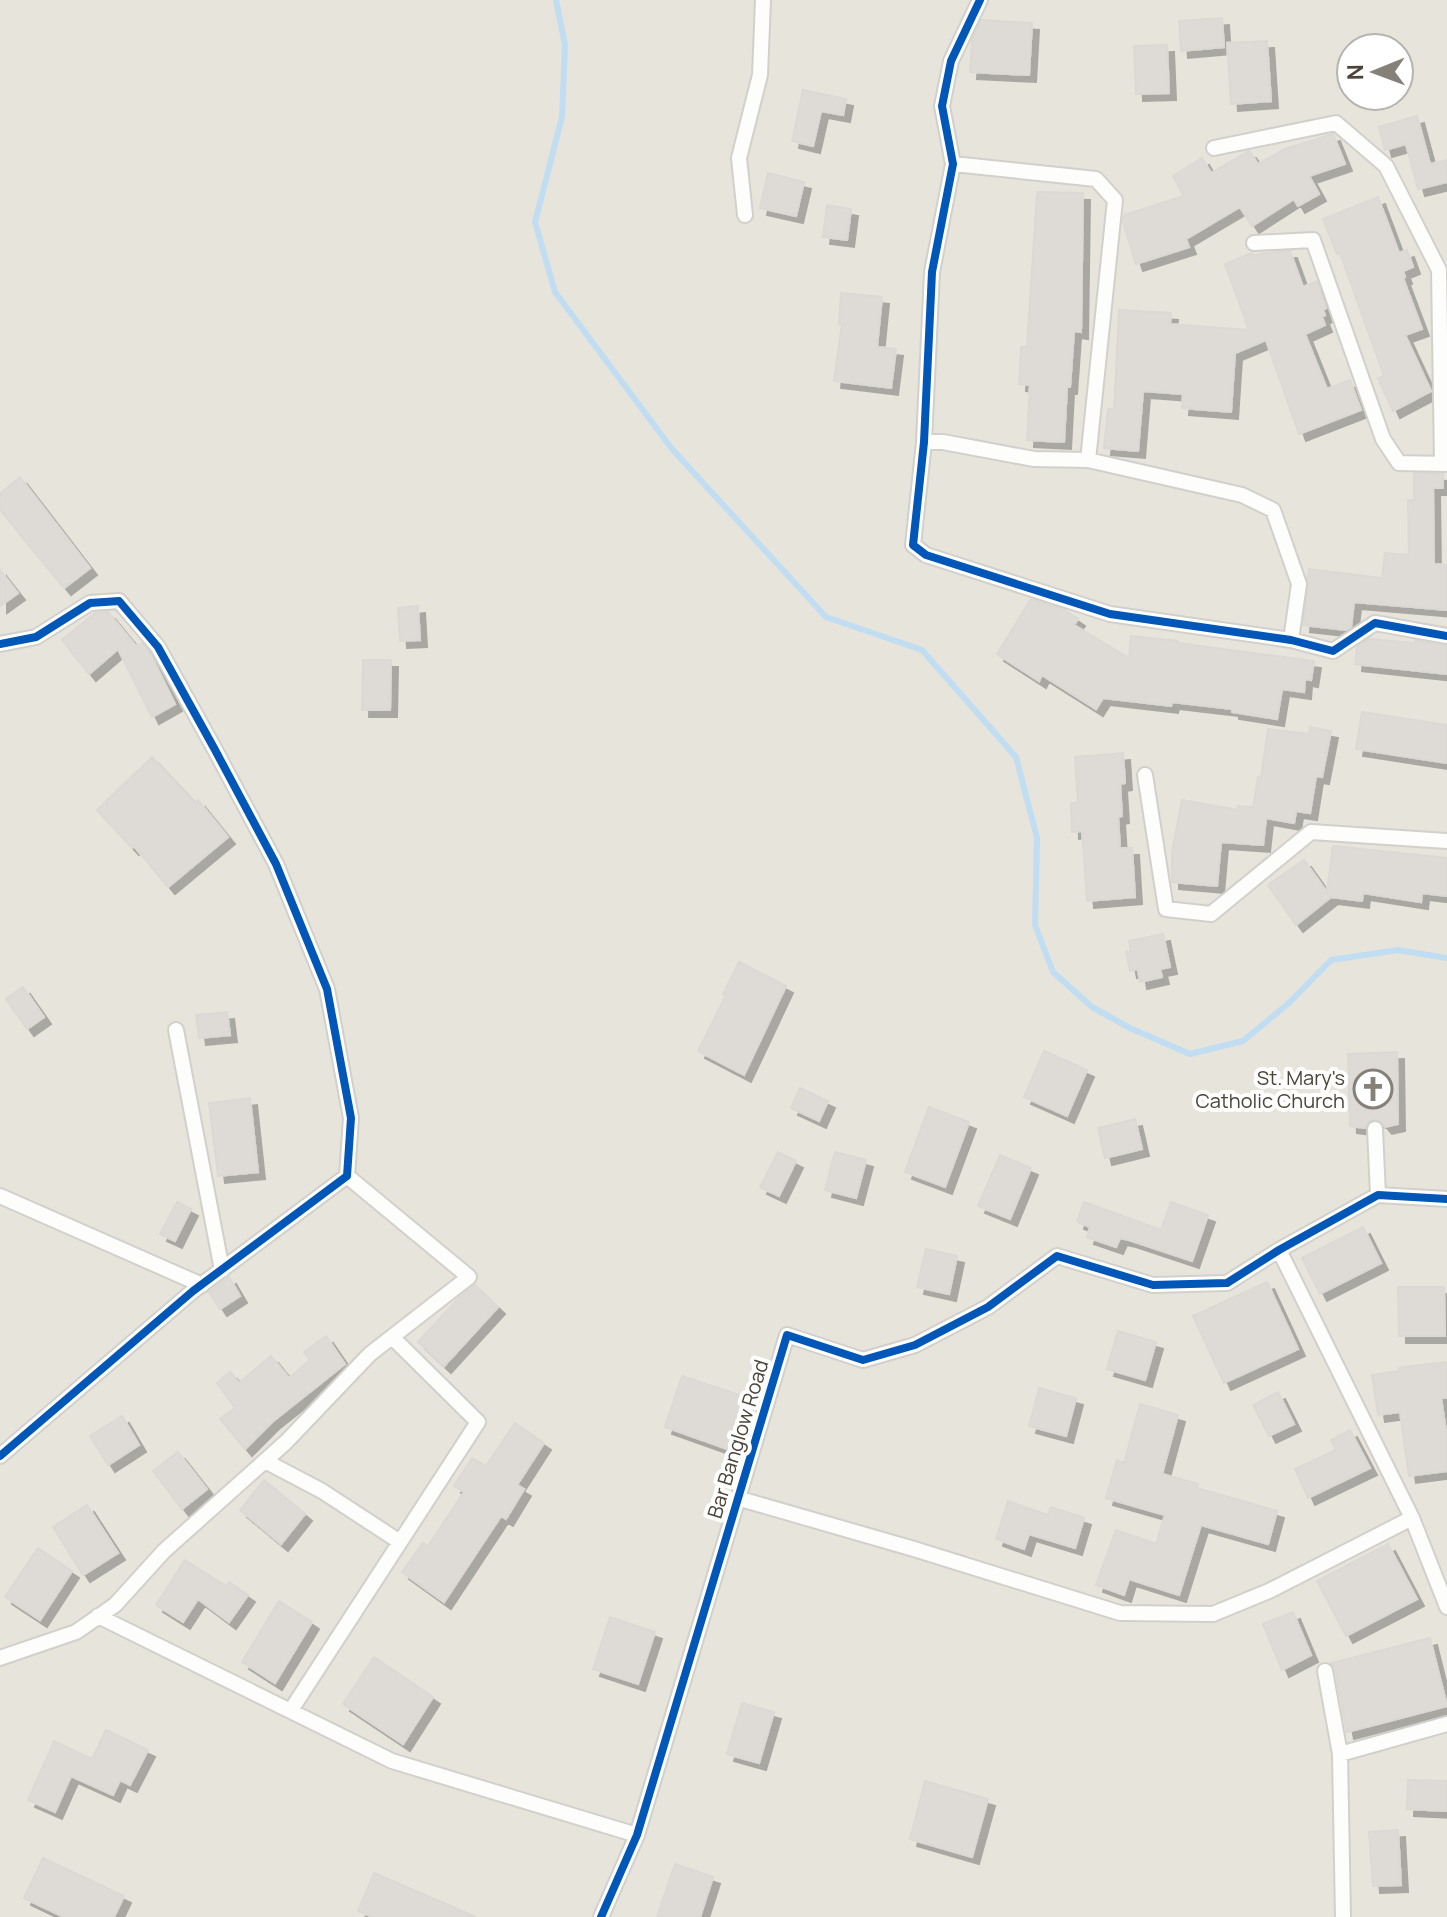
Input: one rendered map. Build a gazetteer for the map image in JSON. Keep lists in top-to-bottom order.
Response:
{
  "streets": {
    "street": ["Bar Banglow Road"]
  },
  "places": {
    "church": ["St. Mary's Catholic Church"]
  },
  "north": "left"
}
